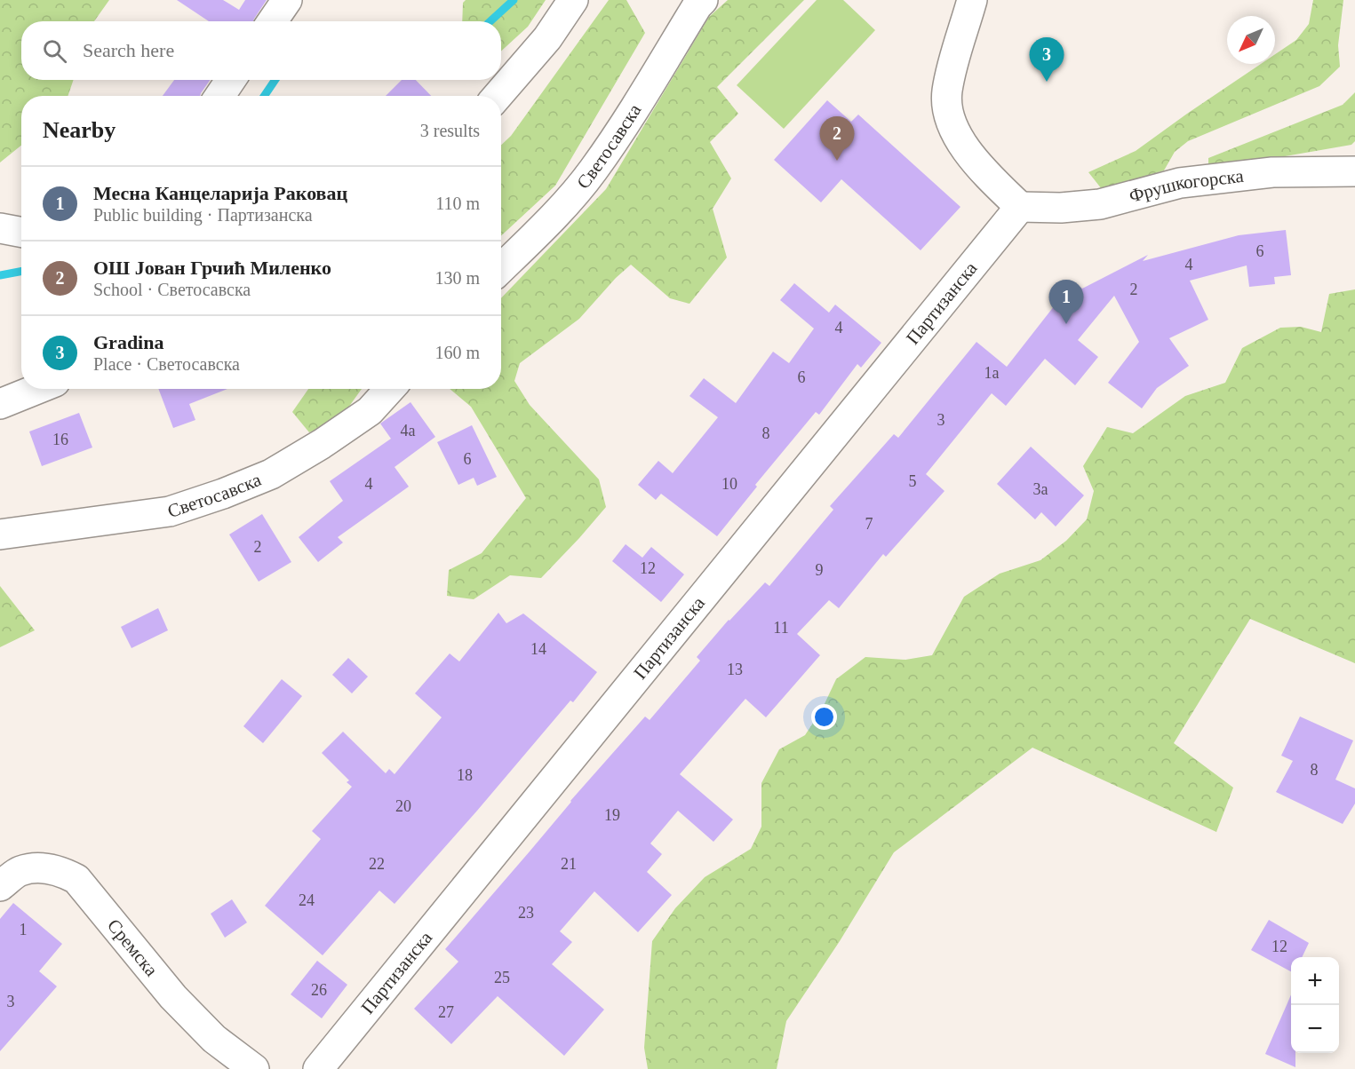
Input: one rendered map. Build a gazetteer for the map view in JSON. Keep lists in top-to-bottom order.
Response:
{
  "streets": {
    "street": [
      "Светосавска",
      "Фрушкогорска",
      "Партизанска",
      "Сремска"
    ]
  },
  "crossings": [
    ["Фрушкогорска", "Партизанска"]
  ],
  "house_numbers": [
    "6",
    "4",
    "2",
    "4",
    "1a",
    "6",
    "3",
    "4a",
    "8",
    "16",
    "6",
    "5",
    "4",
    "10",
    "3a",
    "7",
    "2",
    "12",
    "9",
    "11",
    "14",
    "13",
    "8",
    "18",
    "20",
    "19",
    "22",
    "21",
    "24",
    "23",
    "1",
    "12",
    "25",
    "26",
    "3",
    "27"
  ],
  "north": "bottom left",
  "page": {
    "search": "Search here",
    "pins": ["3", "2", "1"],
    "heading": ["Nearby", "3 results"],
    "list": [
      {
        "mark": "1",
        "name": "Месна Канцеларија Раковац",
        "note": "Public building · Партизанска",
        "value": "110 m"
      },
      {
        "mark": "2",
        "name": "ОШ Јован Грчић Миленко",
        "note": "School · Светосавска",
        "value": "130 m"
      },
      {
        "mark": "3",
        "name": "Gradina",
        "note": "Place · Светосавска",
        "value": "160 m"
      }
    ],
    "map_buttons": ["+", "−"]
  }
}
